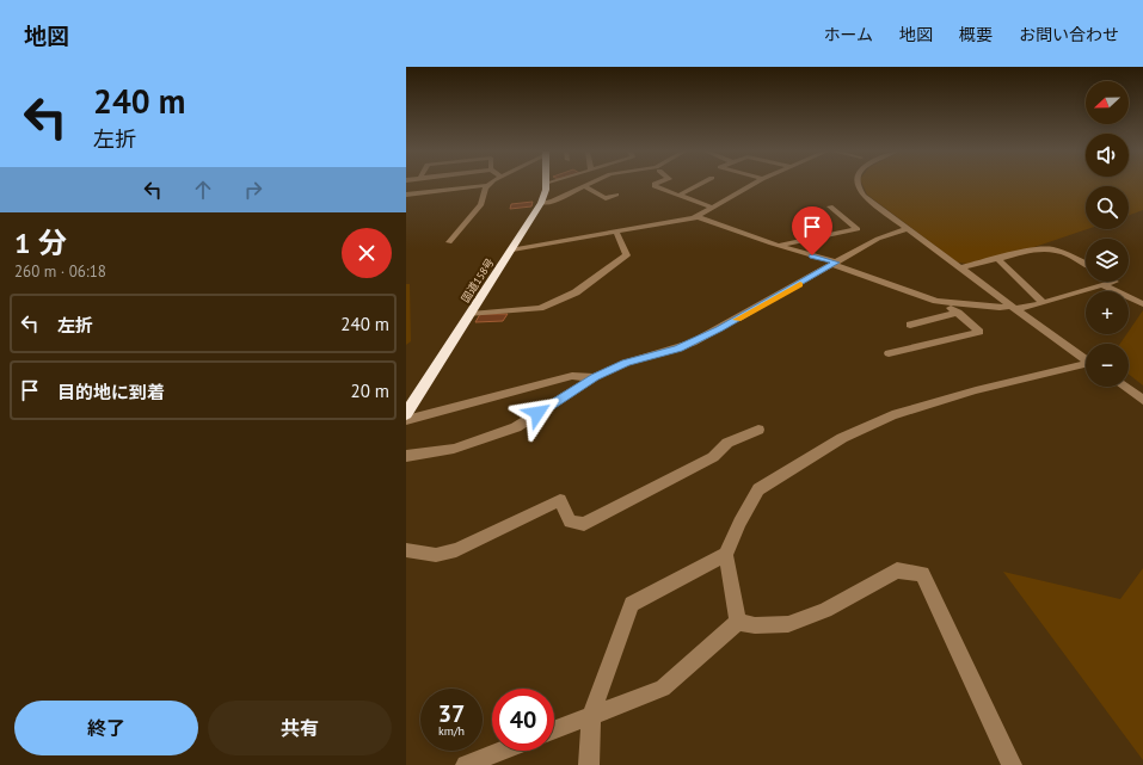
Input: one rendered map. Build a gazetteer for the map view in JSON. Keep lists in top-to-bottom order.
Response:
{
  "streets": {
    "highway": ["国道158号"]
  },
  "north": "left",
  "page": {
    "header": "地図",
    "nav": [
      "ホーム",
      "地図",
      "概要",
      "お問い合わせ"
    ],
    "turn": ["240 m", "左折"],
    "map_buttons": ["+", "−"],
    "heading": ["1 分", "260 m · 06:18"],
    "list": [
      {
        "name": "左折",
        "value": "240 m"
      },
      {
        "name": "目的地に到着",
        "value": "20 m"
      }
    ],
    "speed": "37 km/h",
    "limit": "40",
    "buttons": ["終了", "共有"]
  }
}
